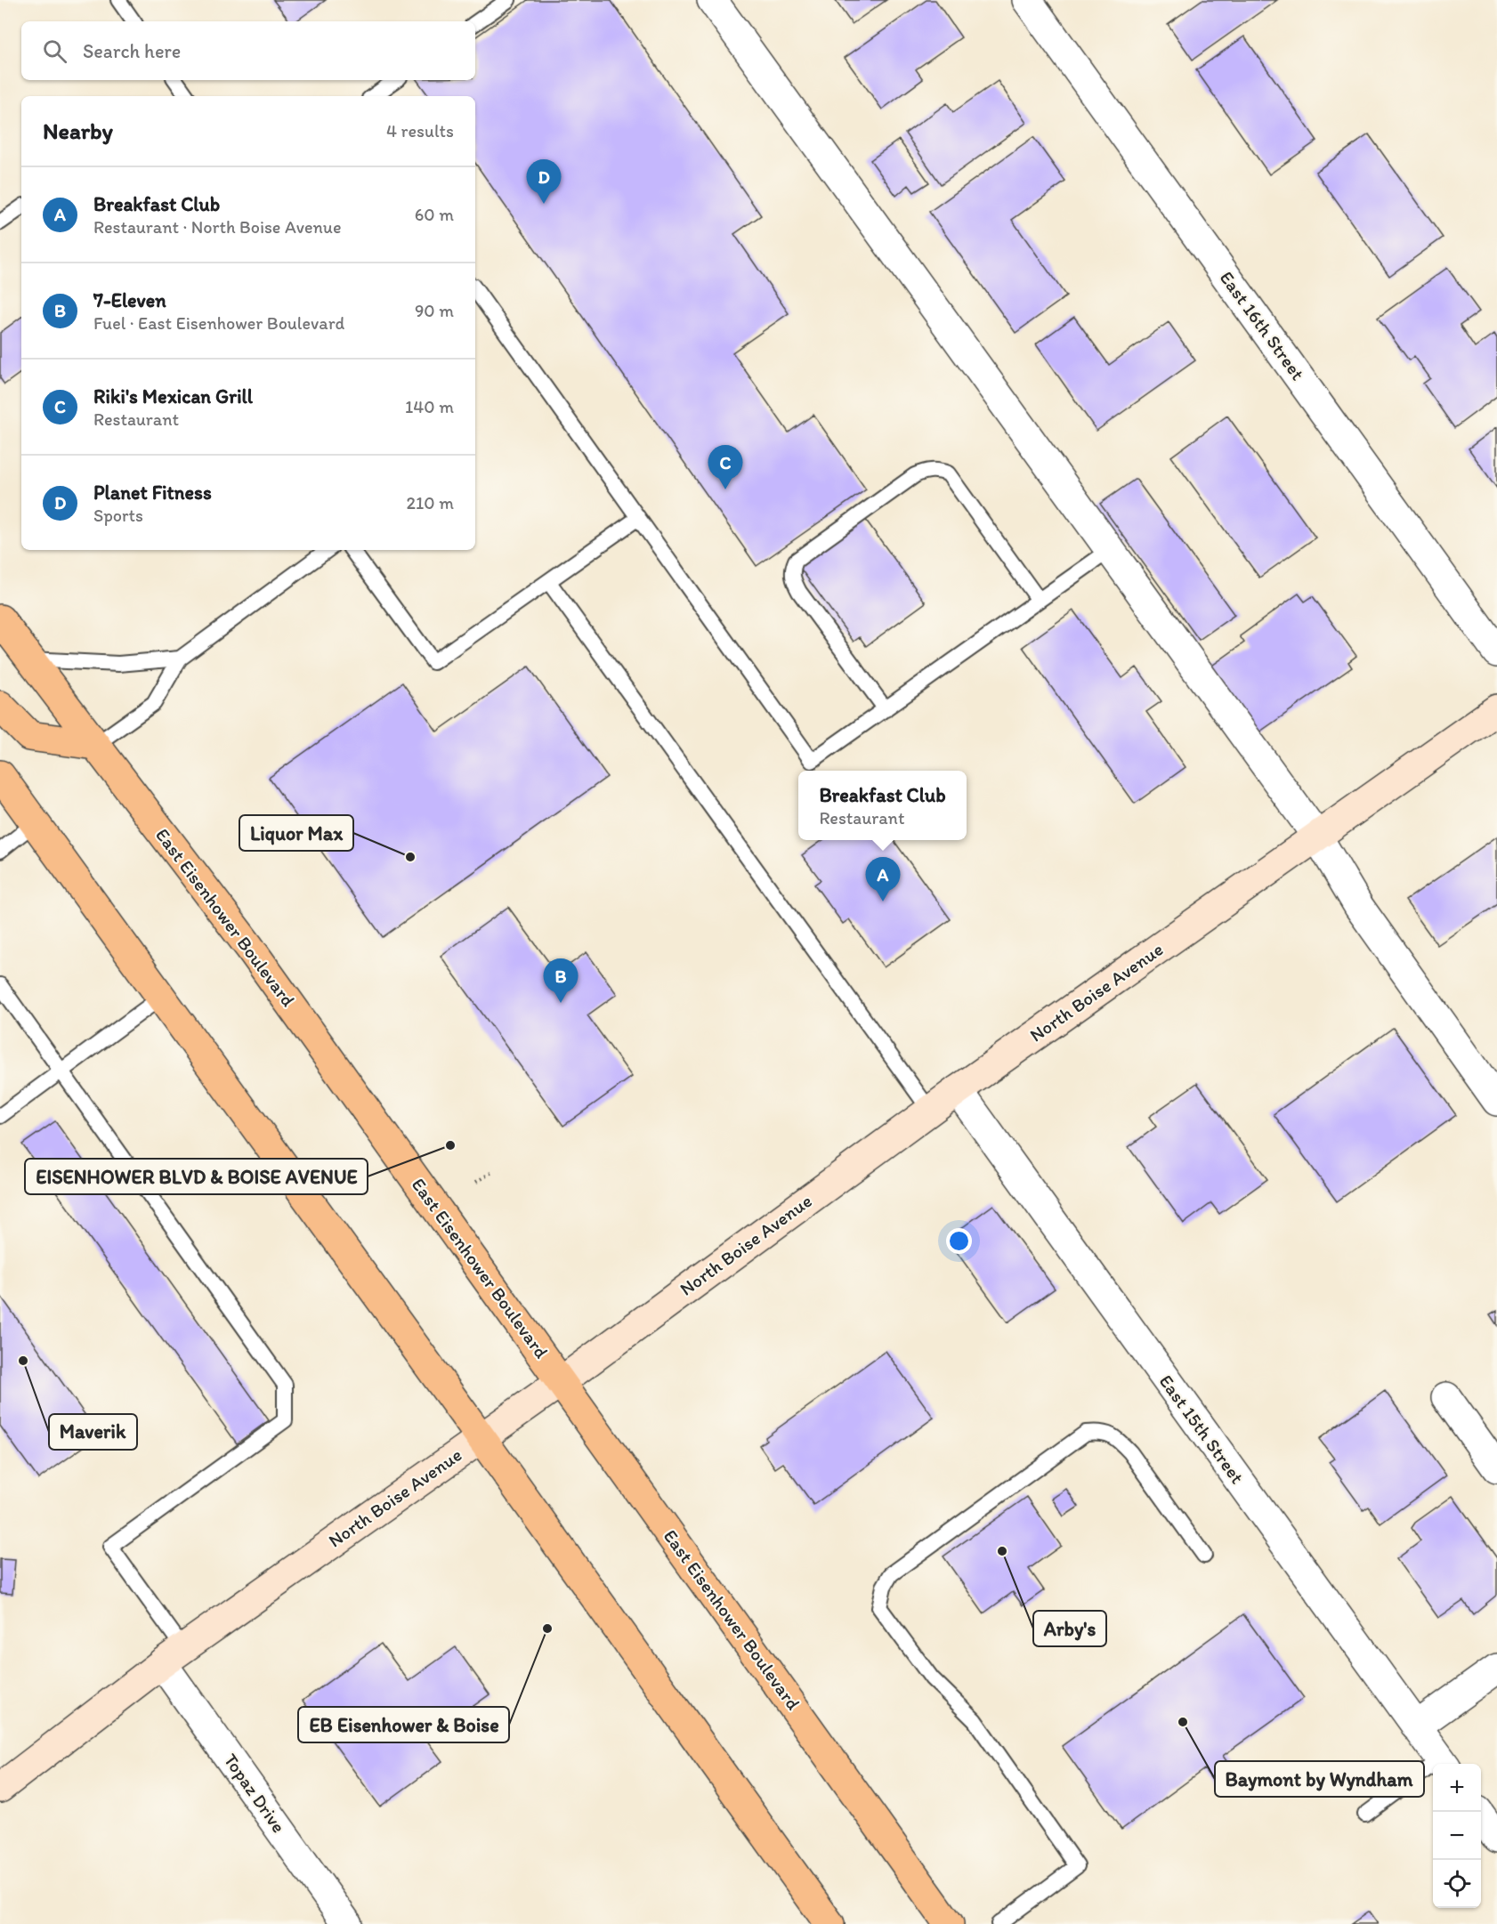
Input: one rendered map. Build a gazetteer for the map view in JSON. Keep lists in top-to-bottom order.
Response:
{
  "streets": {
    "highway": ["East Eisenhower Boulevard"],
    "street": [
      "East 16th Street",
      "North Boise Avenue",
      "East 15th Street",
      "Topaz Drive"
    ]
  },
  "crossings": [
    ["East Eisenhower Boulevard", "North Boise Avenue"],
    ["North Boise Avenue", "East 15th Street"],
    ["North Boise Avenue", "Topaz Drive"]
  ],
  "places": [
    "Liquor Max",
    "EISENHOWER BLVD & BOISE AVENUE",
    "Maverik",
    "Arby's",
    "EB Eisenhower & Boise",
    "Baymont by Wyndham"
  ],
  "page": {
    "search": "Search here",
    "heading": ["Nearby", "4 results"],
    "pins": [
      "D",
      "C",
      "A",
      "B"
    ],
    "list": [
      {
        "mark": "A",
        "name": "Breakfast Club",
        "note": "Restaurant · North Boise Avenue",
        "value": "60 m"
      },
      {
        "mark": "B",
        "name": "7-Eleven",
        "note": "Fuel · East Eisenhower Boulevard",
        "value": "90 m"
      },
      {
        "mark": "C",
        "name": "Riki's Mexican Grill",
        "note": "Restaurant",
        "value": "140 m"
      },
      {
        "mark": "D",
        "name": "Planet Fitness",
        "note": "Sports",
        "value": "210 m"
      }
    ],
    "popup": ["Breakfast Club", "Restaurant"],
    "map_buttons": ["+", "−"]
  }
}
